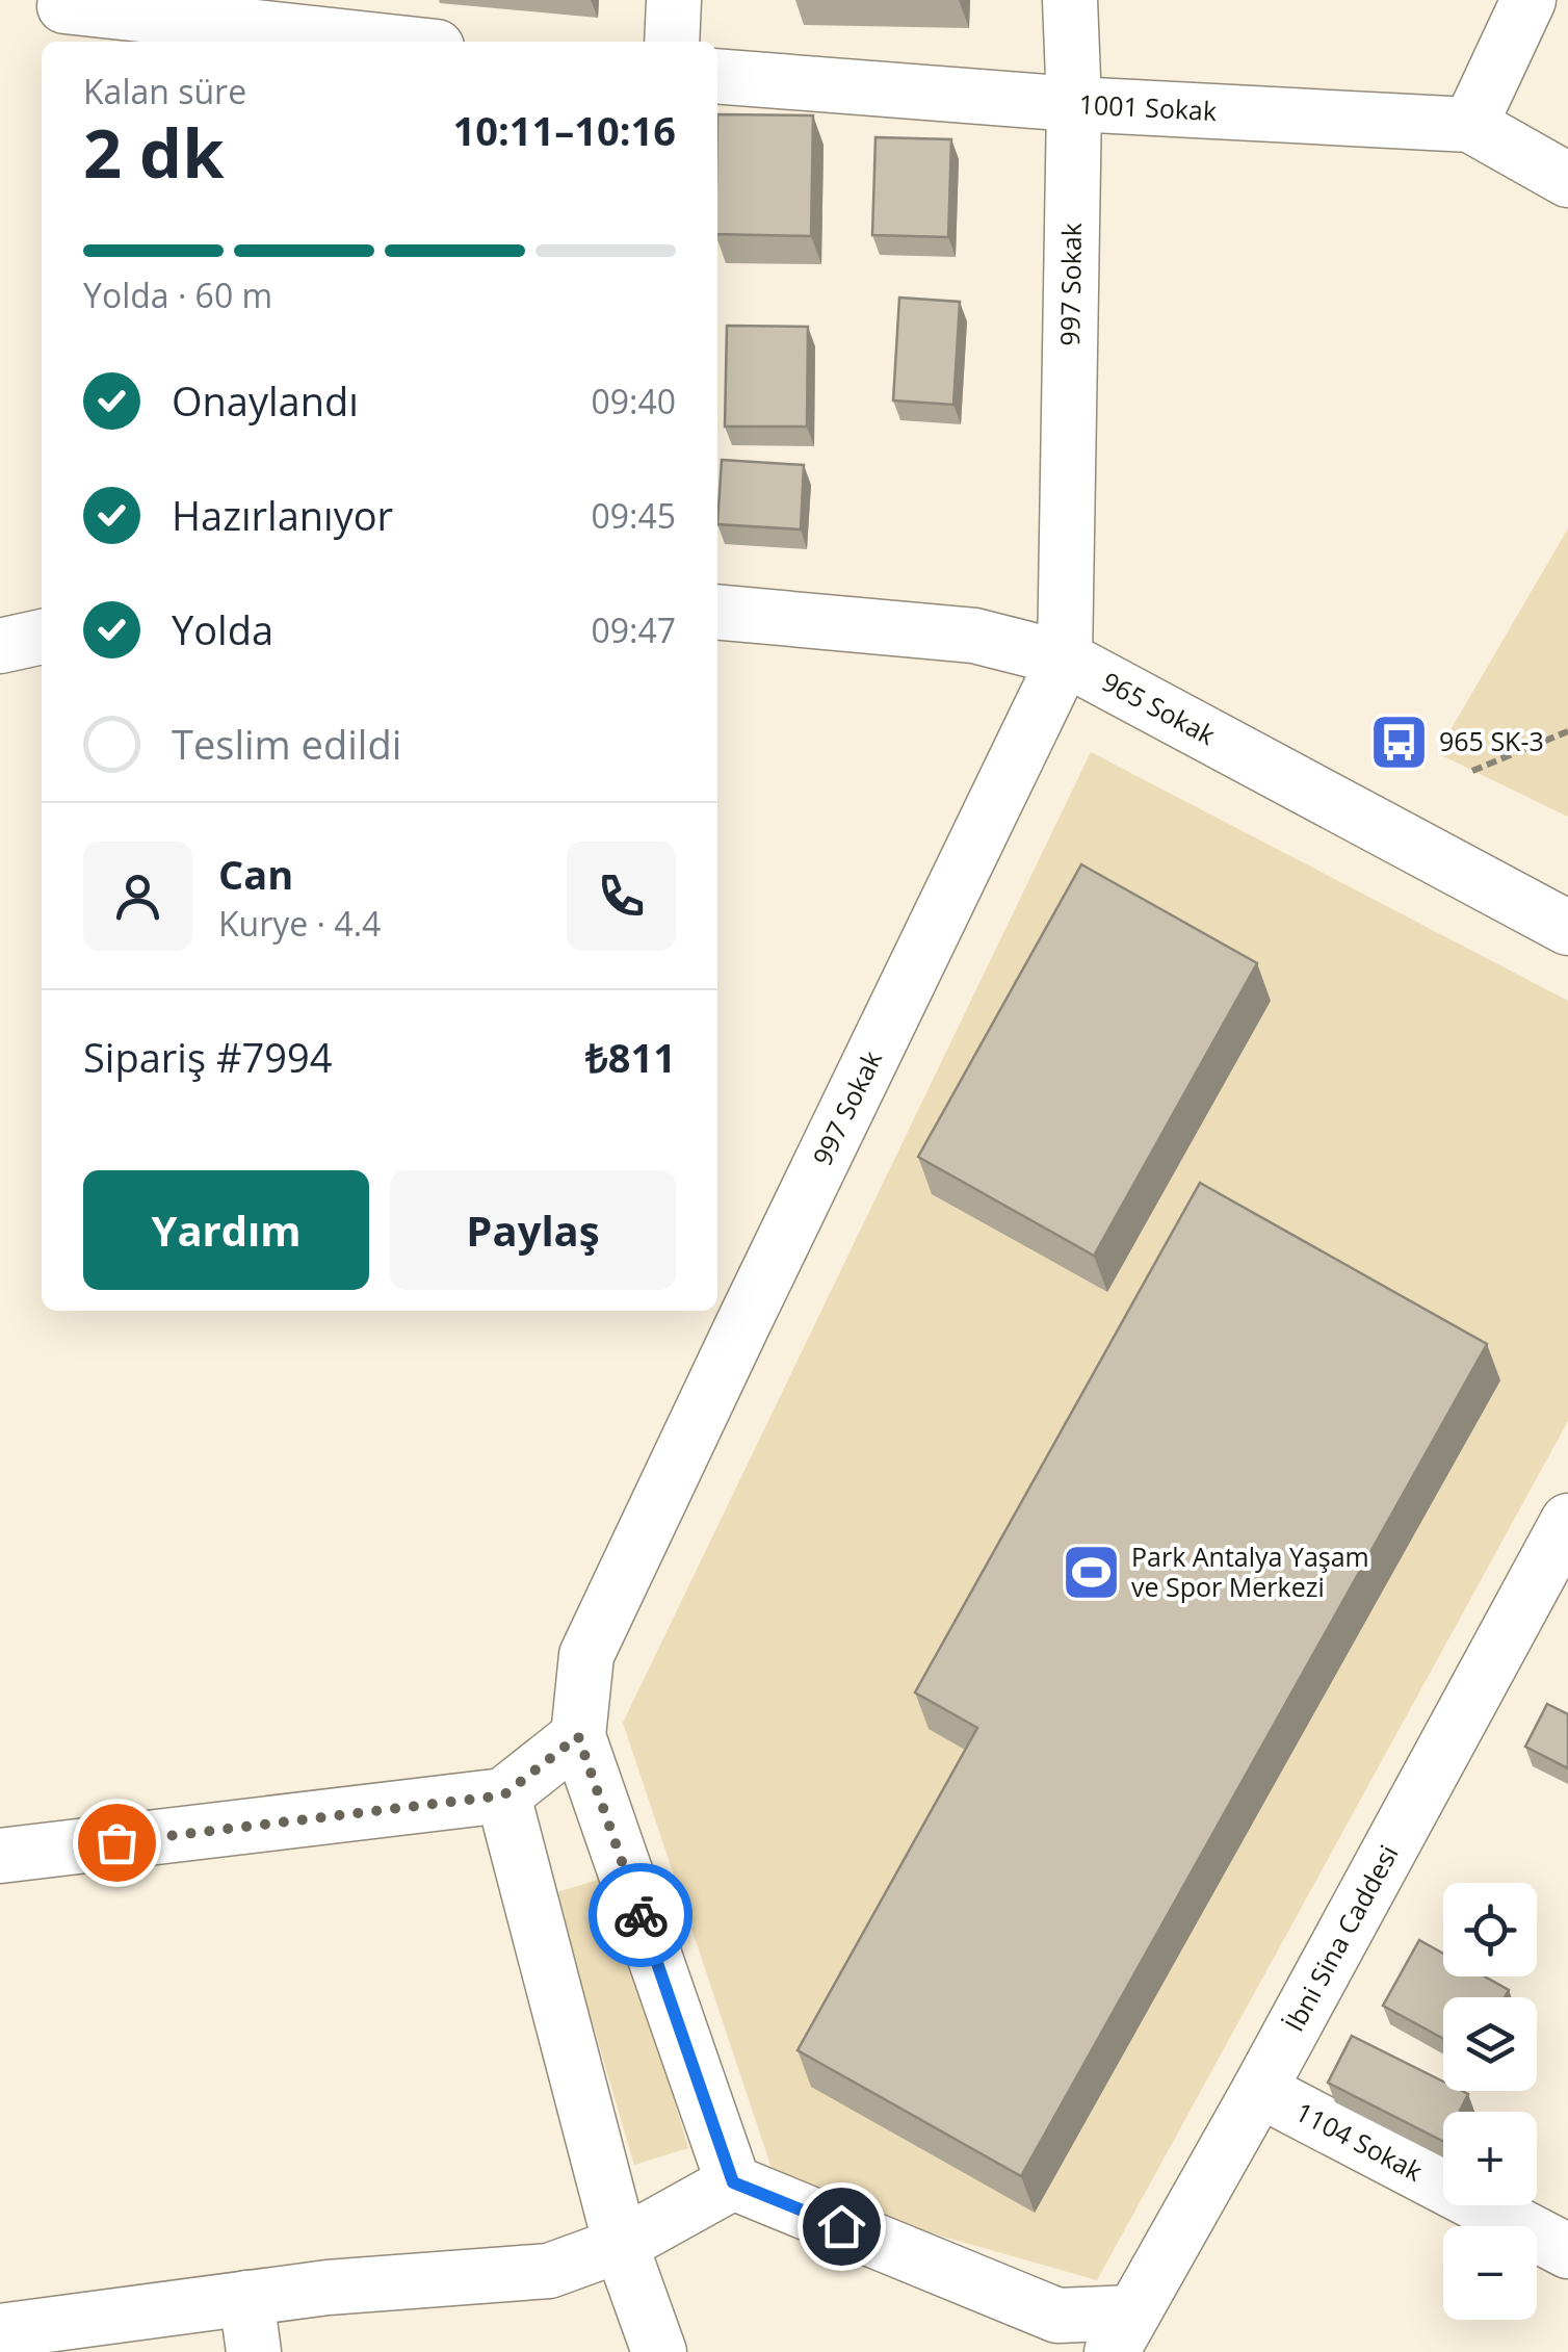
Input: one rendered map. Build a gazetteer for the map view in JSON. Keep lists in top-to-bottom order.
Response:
{
  "streets": {
    "street": [
      "1001 Sokak",
      "997 Sokak",
      "965 Sokak",
      "İbni Sina Caddesi",
      "1104 Sokak"
    ]
  },
  "crossings": [
    ["1001 Sokak", "997 Sokak"],
    ["997 Sokak", "965 Sokak"],
    ["İbni Sina Caddesi", "1104 Sokak"]
  ],
  "places": {
    "bus stop": ["965 SK-3"],
    "sports": ["Park Antalya Yaşam ve Spor Merkezi"]
  },
  "page": {
    "heading": ["2 dk", "Kalan süre", "10:11–10:16"],
    "panel": [
      "Can",
      "Kurye · 4.4",
      "Sipariş #7994",
      "₺811"
    ],
    "bar": "Yolda · 60 m",
    "list": [
      ["Onaylandı", "09:40"],
      ["Hazırlanıyor", "09:45"],
      ["Yolda", "09:47"],
      "Teslim edildi"
    ],
    "buttons": ["Yardım", "Paylaş"],
    "map_buttons": ["+", "−"]
  }
}
